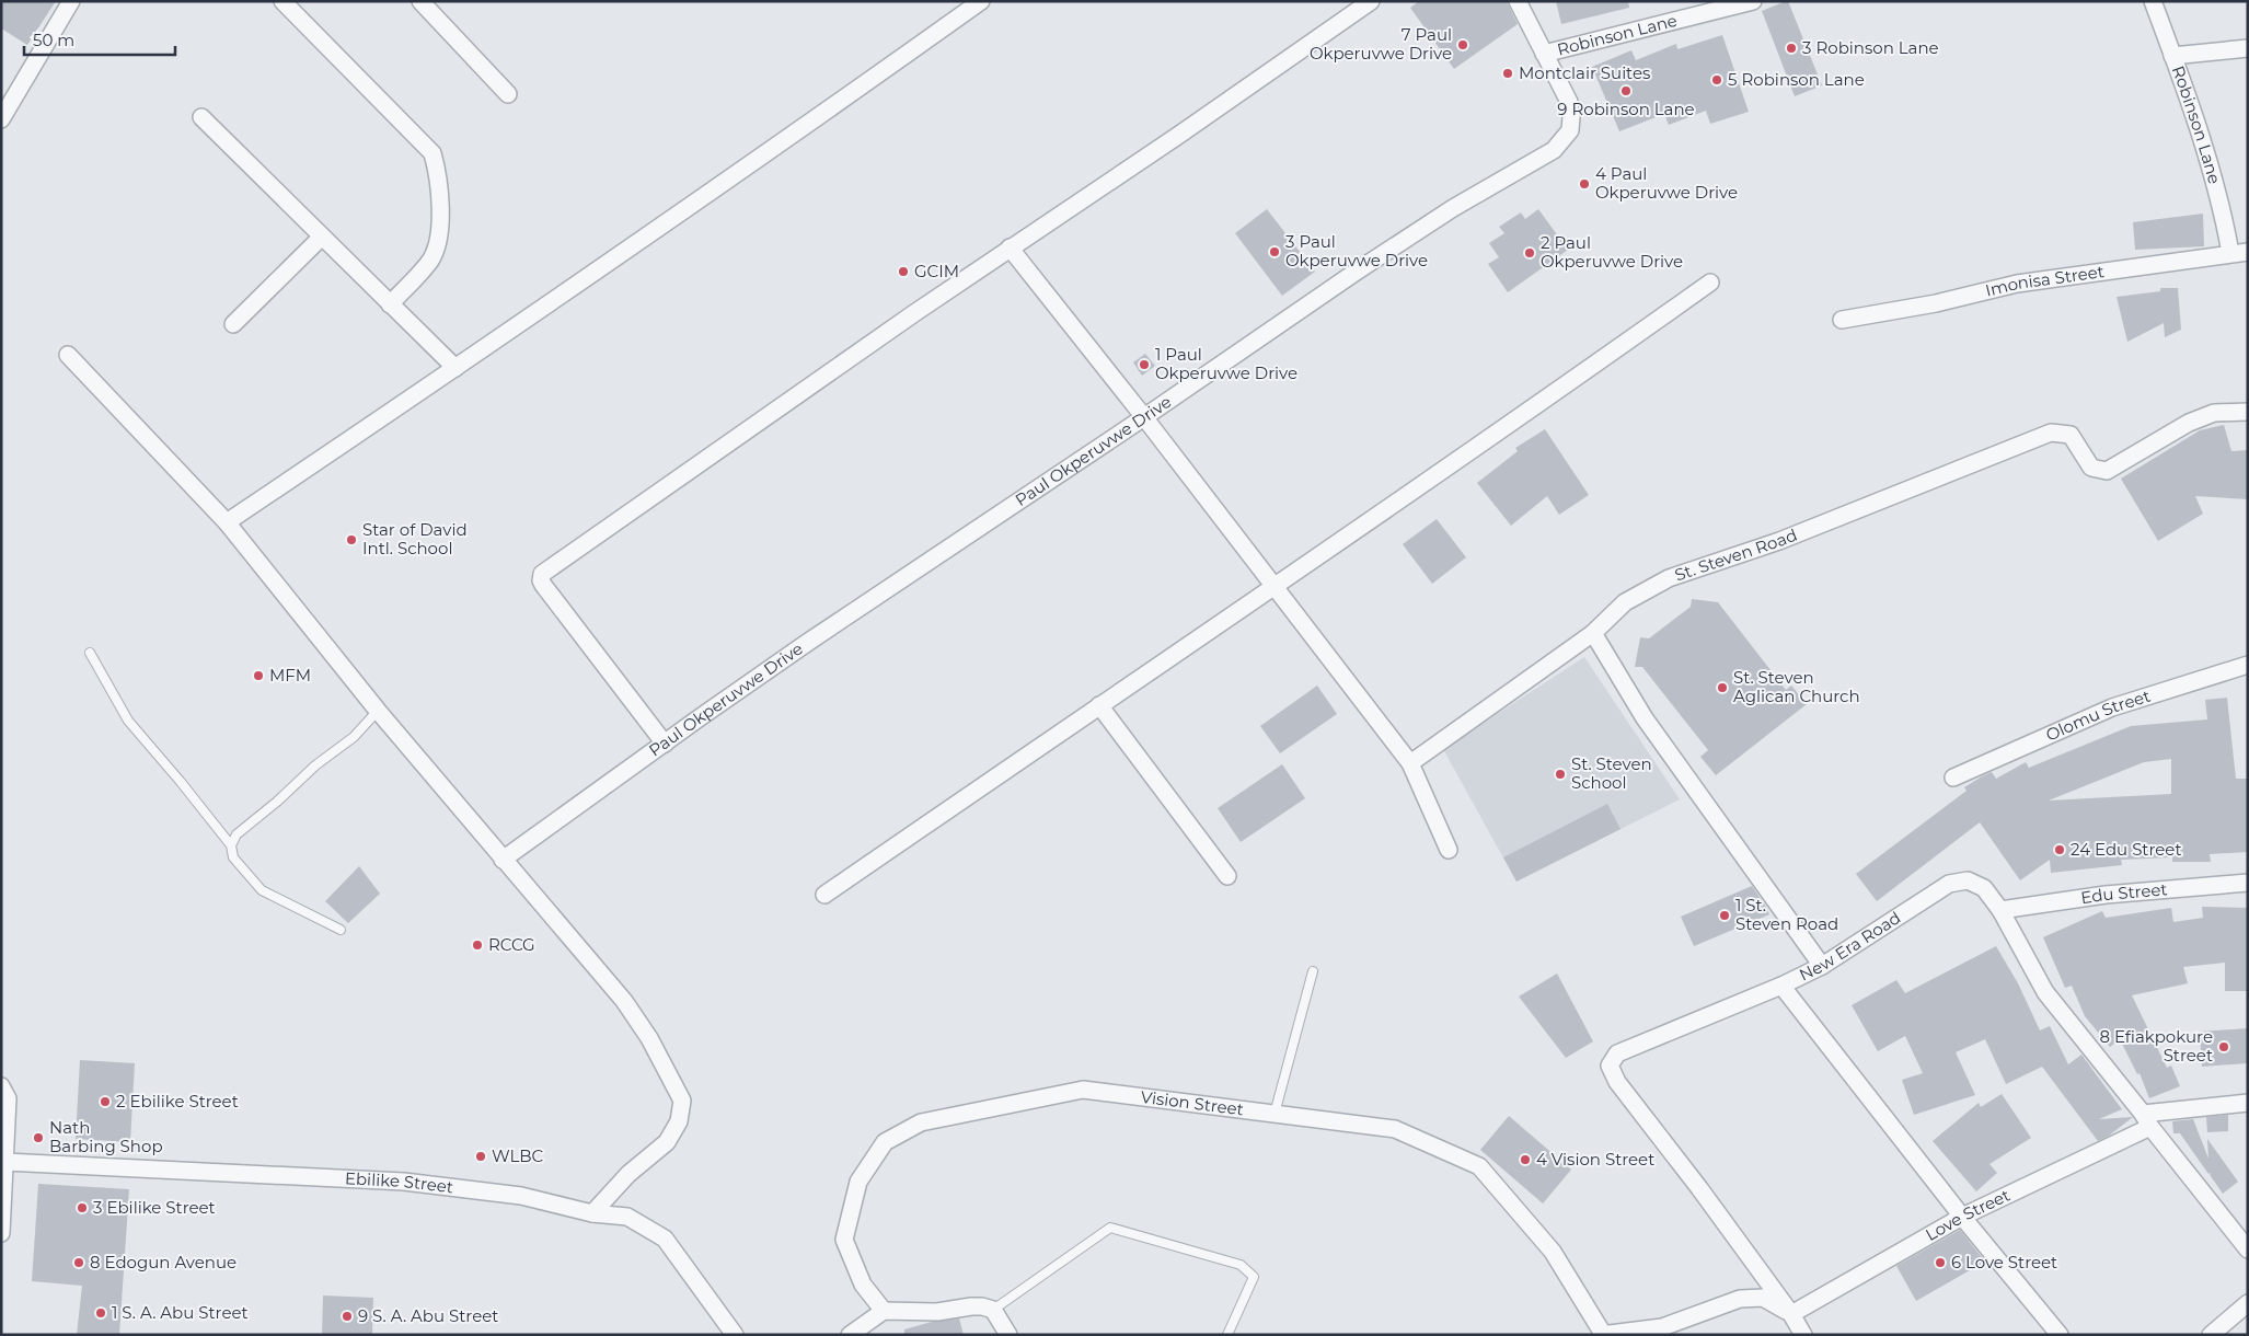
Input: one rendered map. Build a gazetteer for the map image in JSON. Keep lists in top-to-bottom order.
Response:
{
  "streets": {
    "street": [
      "Robinson Lane",
      "Imonisa Street",
      "Paul Okperuvwe Drive",
      "St. Steven Road",
      "Olomu Street",
      "Edu Street",
      "New Era Road",
      "Vision Street",
      "Ebilike Street",
      "Love Street"
    ]
  },
  "crossings": [
    ["Robinson Lane", "Imonisa Street"],
    ["Robinson Lane", "Paul Okperuvwe Drive"],
    ["Edu Street", "New Era Road"],
    ["New Era Road", "Love Street"]
  ],
  "places": [
    "7 Paul Okperuvwe Drive",
    "3 Robinson Lane",
    "Montclair Suites",
    "5 Robinson Lane",
    "9 Robinson Lane",
    "4 Paul Okperuvwe Drive",
    "3 Paul Okperuvwe Drive",
    "2 Paul Okperuvwe Drive",
    "GCIM",
    "1 Paul Okperuvwe Drive",
    "Star of David Intl. School",
    "MFM",
    "St. Steven Aglican Church",
    "St. Steven School",
    "24 Edu Street",
    "1 St. Steven Road",
    "RCCG",
    "8 Efiakpokure Street",
    "2 Ebilike Street",
    "Nath Barbing Shop",
    "WLBC",
    "4 Vision Street",
    "3 Ebilike Street",
    "8 Edogun Avenue",
    "6 Love Street",
    "1 S. A. Abu Street",
    "9 S. A. Abu Street"
  ],
  "scale_bar": "50 m"
}
